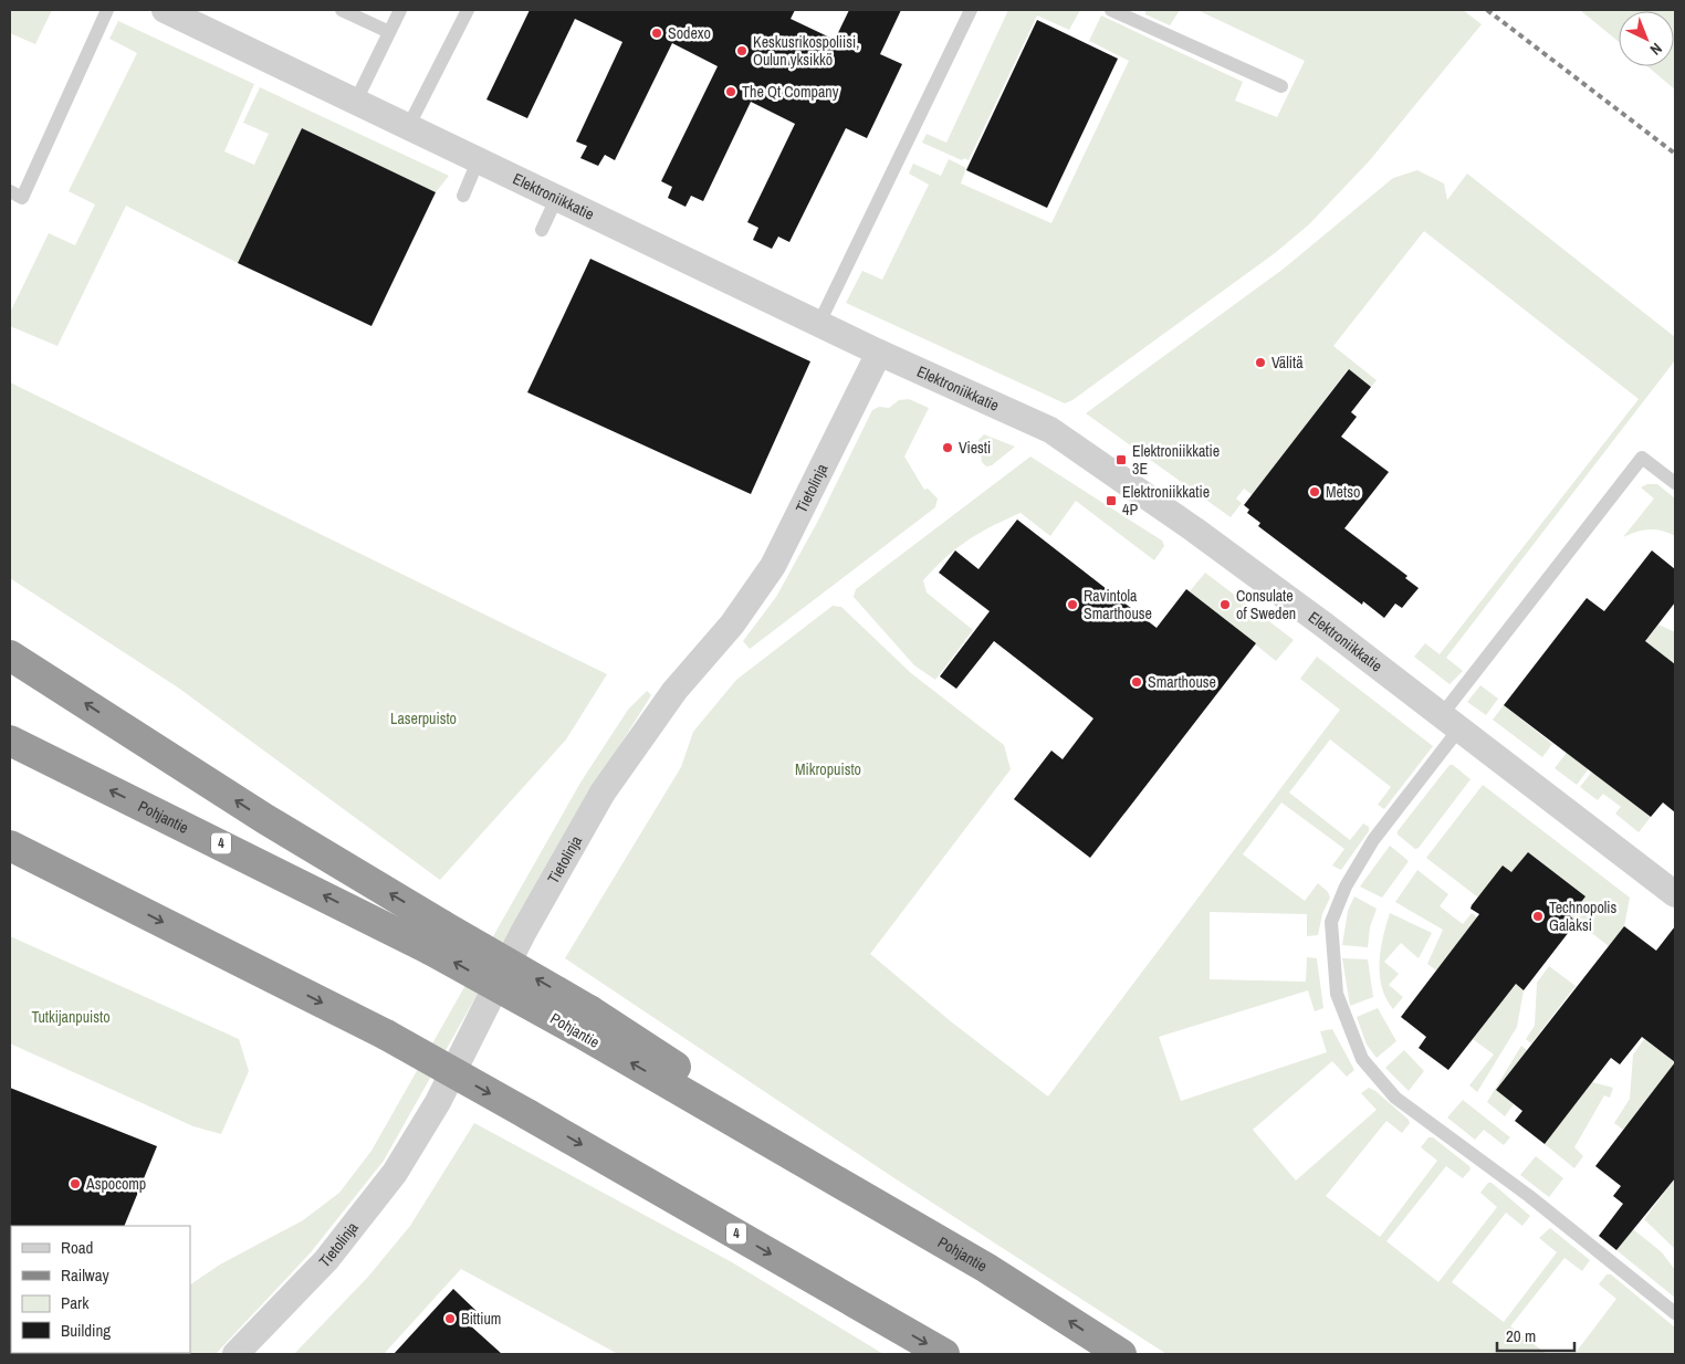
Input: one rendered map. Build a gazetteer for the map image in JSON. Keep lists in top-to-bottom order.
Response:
{
  "streets": {
    "highway": ["Pohjantie", "4"],
    "street": ["Elektroniikkatie", "Tietolinja"]
  },
  "crossings": [
    ["Elektroniikkatie", "Tietolinja"]
  ],
  "parks": ["Laserpuisto", "Mikropuisto", "Tutkijanpuisto"],
  "places": {
    "other": [
      "Sodexo",
      "Keskusrikospoliisi, Oulun yksikkö",
      "The Qt Company",
      "Välitä",
      "Viesti",
      "Metso",
      "Ravintola Smarthouse",
      "Consulate of Sweden",
      "Smarthouse",
      "Technopolis Galaksi",
      "Aspocomp",
      "Bittium"
    ],
    "transit": ["Elektroniikkatie 3E", "Elektroniikkatie 4P"]
  },
  "legend": [
    "Road",
    "Railway",
    "Park",
    "Building"
  ],
  "scale_bar": "20 m",
  "north": "bottom right"
}
